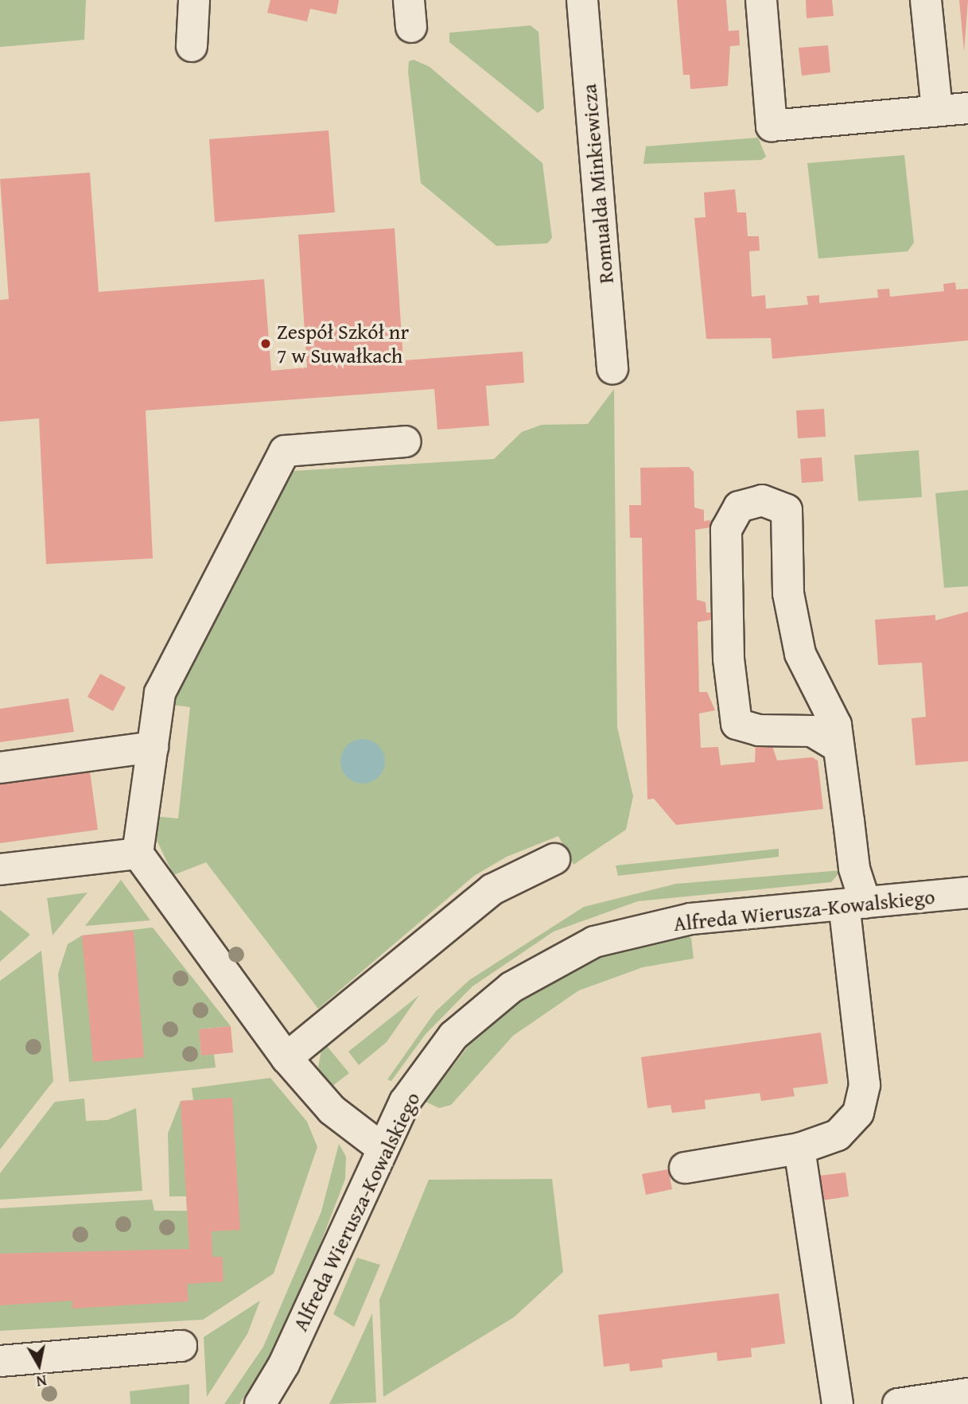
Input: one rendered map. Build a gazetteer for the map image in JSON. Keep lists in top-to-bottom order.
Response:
{
  "streets": {
    "street": ["Romualda Minkiewicza", "Alfreda Wierusza-Kowalskiego"]
  },
  "places": ["Zespół Szkół nr 7 w Suwałkach"],
  "north": "bottom"
}
